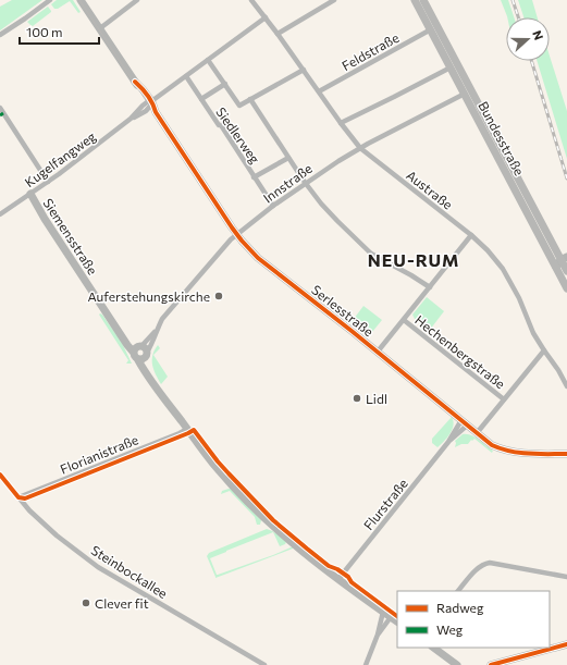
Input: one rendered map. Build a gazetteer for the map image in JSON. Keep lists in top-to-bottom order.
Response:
{
  "streets": {
    "main road": ["Bundesstraße"],
    "street": [
      "Feldstraße",
      "Siedlerweg",
      "Kugelfangweg",
      "Innstraße",
      "Austraße",
      "Siemensstraße",
      "Serlesstraße",
      "Hechenbergstraße",
      "Florianistraße",
      "Flurstraße",
      "Steinbockallee"
    ]
  },
  "crossings": [
    ["Feldstraße", "Bundesstraße"],
    ["Feldstraße", "Austraße"],
    ["Siedlerweg", "Kugelfangweg"],
    ["Siedlerweg", "Innstraße"],
    ["Bundesstraße", "Innstraße"],
    ["Kugelfangweg", "Austraße"],
    ["Kugelfangweg", "Siemensstraße"],
    ["Kugelfangweg", "Serlesstraße"],
    ["Innstraße", "Austraße"],
    ["Innstraße", "Siemensstraße"],
    ["Innstraße", "Serlesstraße"],
    ["Siemensstraße", "Florianistraße"],
    ["Siemensstraße", "Flurstraße"],
    ["Serlesstraße", "Flurstraße"],
    ["Florianistraße", "Steinbockallee"]
  ],
  "districts": ["NEU-RUM"],
  "places": ["Auferstehungskirche", "Lidl", "Clever fit"],
  "legend": ["Radweg", "Weg"],
  "scale_bar": "100 m",
  "north": "right"
}
